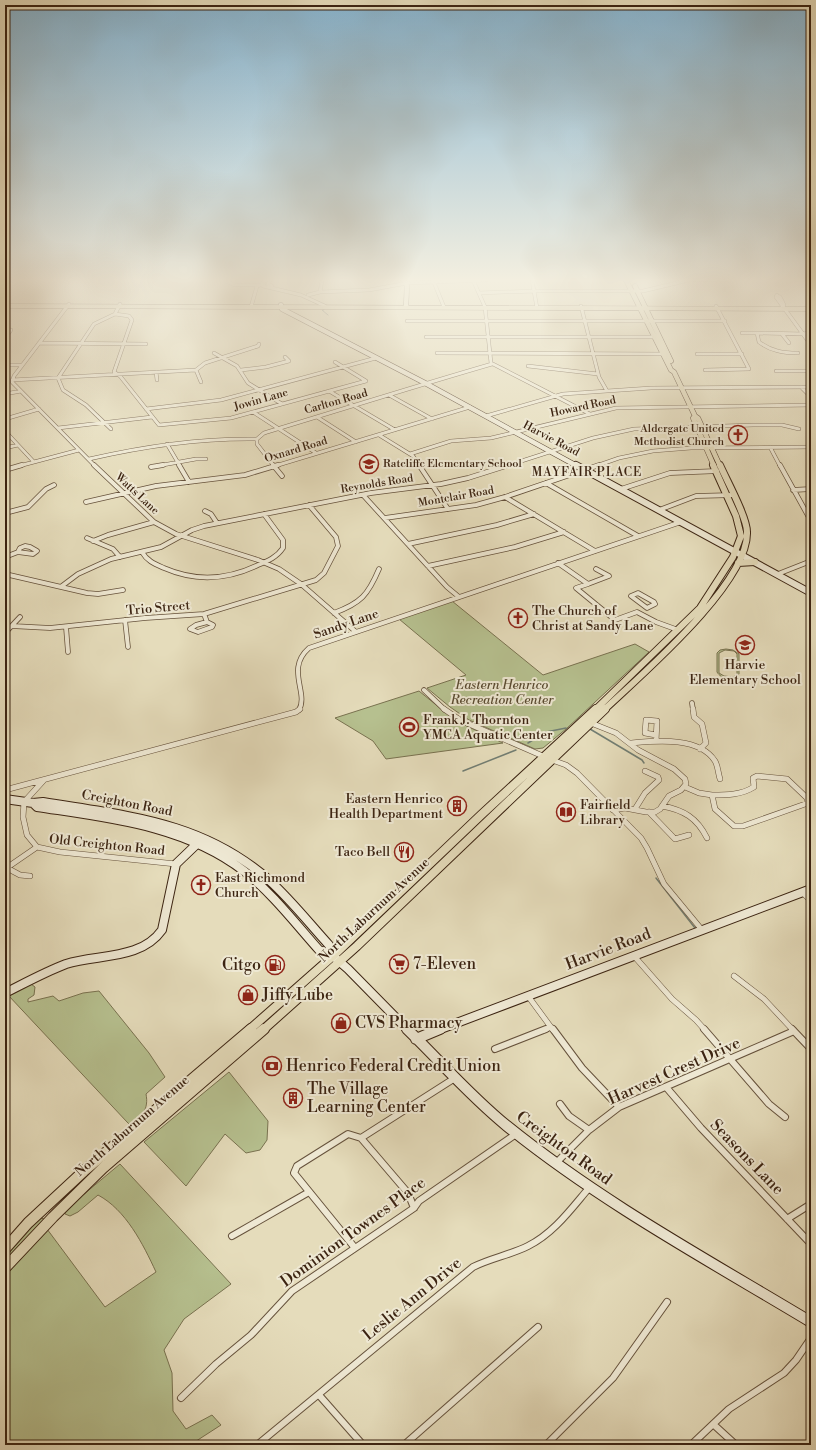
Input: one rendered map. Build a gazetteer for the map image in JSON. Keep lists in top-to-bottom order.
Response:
{
  "streets": {
    "main road": ["North Laburnum Avenue"],
    "street": [
      "Jowin Lane",
      "Carlton Road",
      "Howard Road",
      "Harvie Road",
      "Oxnard Road",
      "Reynolds Road",
      "Watts Lane",
      "Montclair Road",
      "Trio Street",
      "Sandy Lane",
      "Creighton Road",
      "Old Creighton Road",
      "Harvest Crest Drive",
      "Seasons Lane",
      "Dominion Townes Place",
      "Leslie Ann Drive"
    ]
  },
  "crossings": [
    ["Carlton Road", "Harvie Road"],
    ["Howard Road", "Harvie Road"],
    ["Harvie Road", "Oxnard Road"],
    ["Harvie Road", "Reynolds Road"],
    ["Harvie Road", "Montclair Road"],
    ["Harvie Road", "Sandy Lane"],
    ["Harvie Road", "Creighton Road"],
    ["Harvie Road", "North Laburnum Avenue"],
    ["Oxnard Road", "Watts Lane"],
    ["Reynolds Road", "Watts Lane"],
    ["Reynolds Road", "Trio Street"],
    ["Watts Lane", "Trio Street"],
    ["Watts Lane", "Sandy Lane"],
    ["Montclair Road", "North Laburnum Avenue"],
    ["Creighton Road", "Old Creighton Road"],
    ["Creighton Road", "North Laburnum Avenue"],
    ["Creighton Road", "Harvest Crest Drive"],
    ["Creighton Road", "Dominion Townes Place"],
    ["Creighton Road", "Leslie Ann Drive"],
    ["Harvest Crest Drive", "Seasons Lane"]
  ],
  "districts": ["MAYFAIR PLACE"],
  "parks": ["Eastern Henrico Recreation Center"],
  "places": {
    "church": ["Aldergate United Methodist Church", "The Church of Christ at Sandy Lane", "East Richmond Church"],
    "school or university": ["Ratcliffe Elementary School", "Harvie Elementary School"],
    "sports": ["Frank J. Thornton YMCA Aquatic Center"],
    "building": ["Eastern Henrico Health Department", "The Village Learning Center"],
    "library": ["Fairfield Library"],
    "restaurant": ["Taco Bell"],
    "supermarket": ["7-Eleven"],
    "fuel station": ["Citgo"],
    "shop": ["Jiffy Lube", "CVS Pharmacy"],
    "bank": ["Henrico Federal Credit Union"]
  }
}
